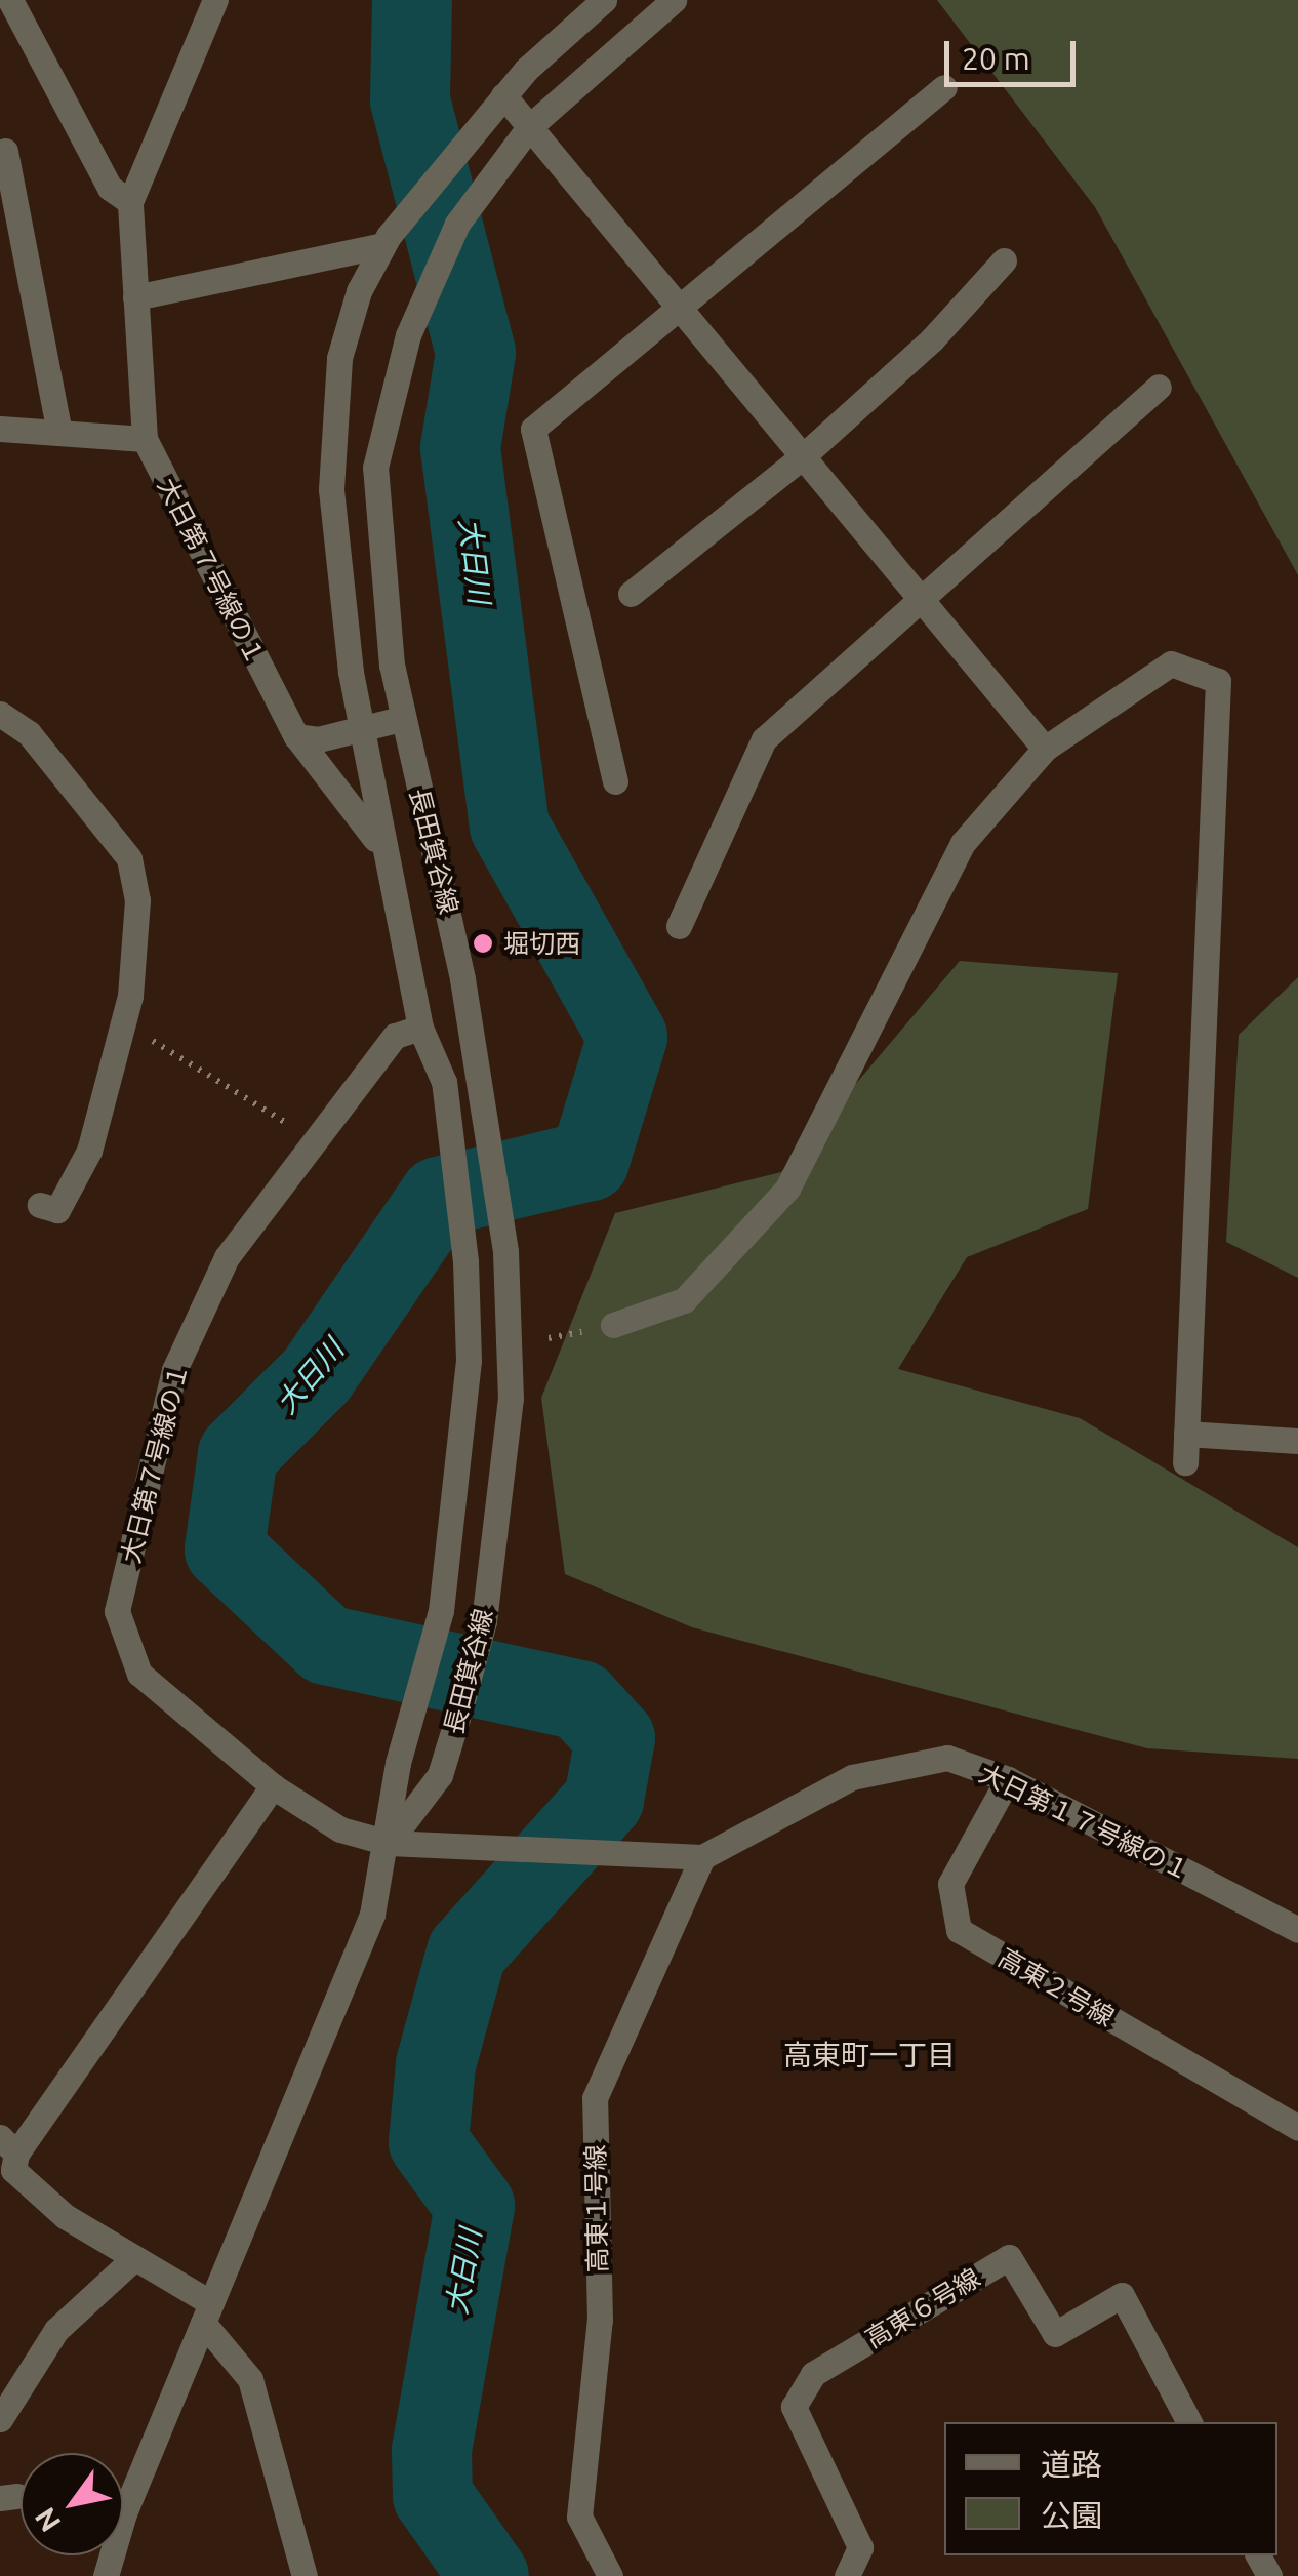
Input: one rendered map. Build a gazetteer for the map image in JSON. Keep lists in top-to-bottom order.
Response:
{
  "streets": {
    "street": [
      "大日第７号線の１",
      "長田箕谷線",
      "大日第１７号線の１",
      "高東２号線",
      "高東１号線",
      "高東６号線"
    ]
  },
  "crossings": [
    ["大日第７号線の１", "長田箕谷線"],
    ["大日第７号線の１", "大日第１７号線の１"],
    ["大日第７号線の１", "高東１号線"],
    ["大日第１７号線の１", "高東２号線"],
    ["大日第１７号線の１", "高東１号線"]
  ],
  "districts": ["高東町一丁目"],
  "water": ["大日川"],
  "places": ["堀切西"],
  "legend": ["道路", "公園"],
  "scale_bar": "20 m",
  "north": "bottom left"
}
